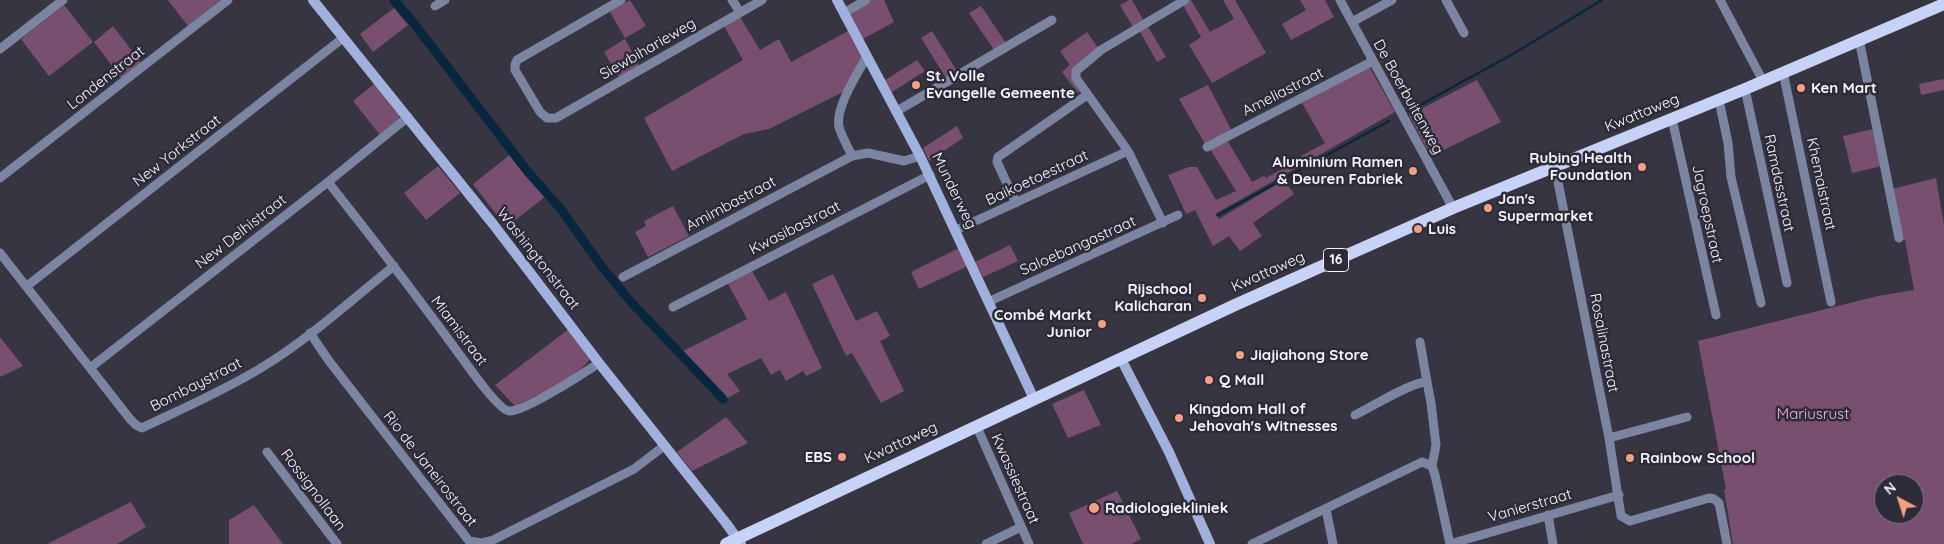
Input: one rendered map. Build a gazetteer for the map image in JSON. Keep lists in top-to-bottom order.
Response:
{
  "streets": {
    "main road": ["Kwattaweg", "16"],
    "street": [
      "Siewbiharieweg",
      "Londenstraat",
      "Ameliastraat",
      "De Boerbuitenweg",
      "New Yorkstraat",
      "Baikoetoestraat",
      "Ramdasstraat",
      "Khemaistraat",
      "Munderweg",
      "Amimbastraat",
      "Jagroepstraat",
      "Kwasibastraat",
      "New Delhistraat",
      "Saloebangastraat",
      "Washingtonstraat",
      "Miamistraat",
      "Rosalinastraat",
      "Bombaystraat",
      "Rio de Janeirostraat",
      "Kwassiestraat",
      "Rossignollaan",
      "Vanierstraat"
    ]
  },
  "crossings": [
    ["Ameliastraat", "De Boerbuitenweg"],
    ["De Boerbuitenweg", "Kwattaweg"],
    ["Kwattaweg", "Ramdasstraat"],
    ["Kwattaweg", "Khemaistraat"],
    ["Kwattaweg", "Munderweg"],
    ["Kwattaweg", "Jagroepstraat"],
    ["Kwattaweg", "Washingtonstraat"],
    ["Kwattaweg", "Rosalinastraat"],
    ["Kwattaweg", "Kwassiestraat"],
    ["New Yorkstraat", "Washingtonstraat"],
    ["New Yorkstraat", "Bombaystraat"],
    ["Baikoetoestraat", "Munderweg"],
    ["Munderweg", "Kwasibastraat"],
    ["Munderweg", "Saloebangastraat"],
    ["New Delhistraat", "Washingtonstraat"],
    ["New Delhistraat", "Miamistraat"],
    ["New Delhistraat", "Bombaystraat"],
    ["Washingtonstraat", "Miamistraat"],
    ["Washingtonstraat", "Rio de Janeirostraat"],
    ["Miamistraat", "Bombaystraat"],
    ["Rosalinastraat", "Vanierstraat"],
    ["Bombaystraat", "Rio de Janeirostraat"]
  ],
  "parks": ["Mariusrust"],
  "places": [
    "St. Volle Evangelle Gemeente",
    "Ken Mart",
    "Rubing Health Foundation",
    "Aluminium Ramen & Deuren Fabriek",
    "Jan's Supermarket",
    "Luis",
    "Rijschool Kalicharan",
    "Combé Markt Junior",
    "Jiajiahong Store",
    "Q Mall",
    "Kingdom Hall of Jehovah's Witnesses",
    "EBS",
    "Rainbow School",
    "Radiologiekliniek"
  ],
  "north": "top left"
}
